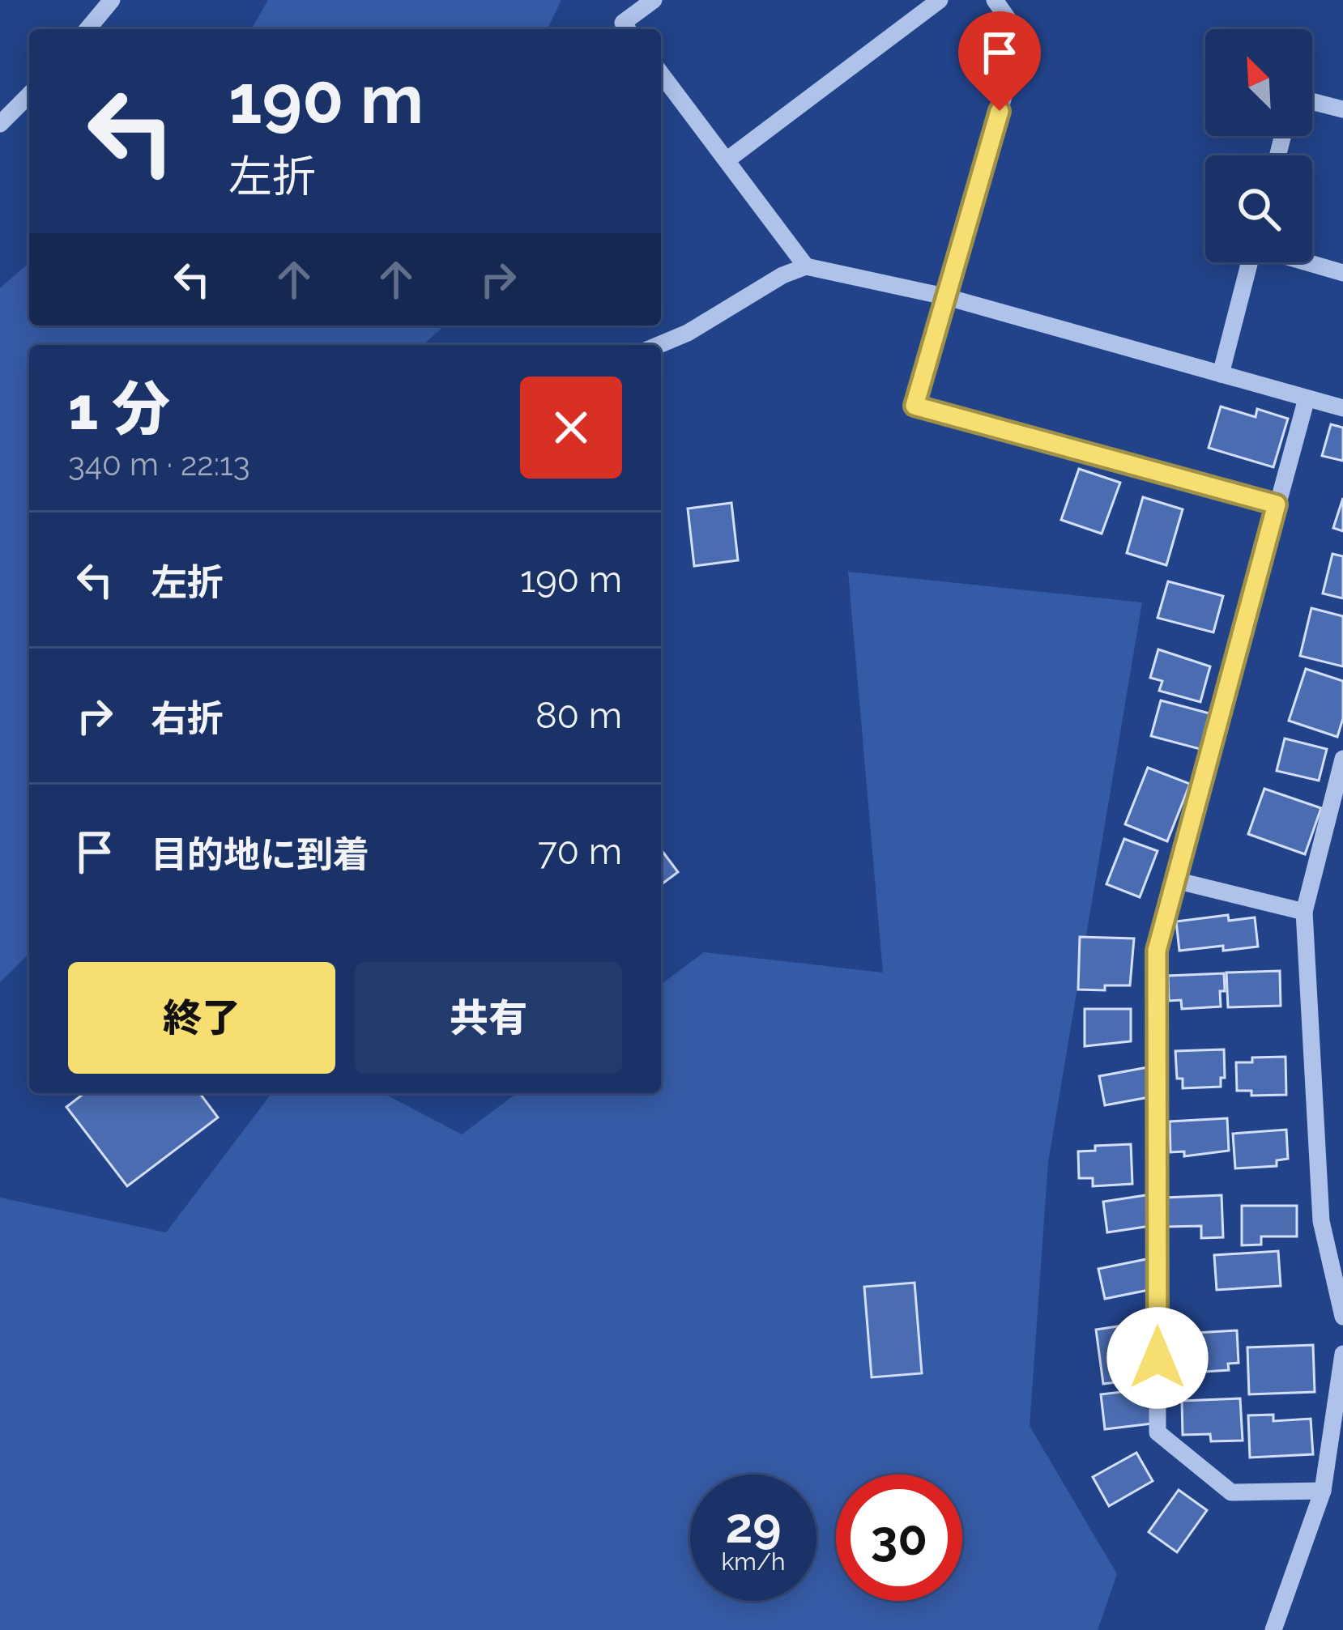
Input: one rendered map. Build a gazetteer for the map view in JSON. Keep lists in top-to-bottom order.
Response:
{
  "north": "top left",
  "page": {
    "turn": ["190 m", "左折"],
    "heading": ["1 分", "340 m · 22:13"],
    "list": [
      {
        "name": "左折",
        "value": "190 m"
      },
      {
        "name": "右折",
        "value": "80 m"
      },
      {
        "name": "目的地に到着",
        "value": "70 m"
      }
    ],
    "buttons": ["終了", "共有"],
    "speed": "29 km/h",
    "limit": "30"
  }
}
